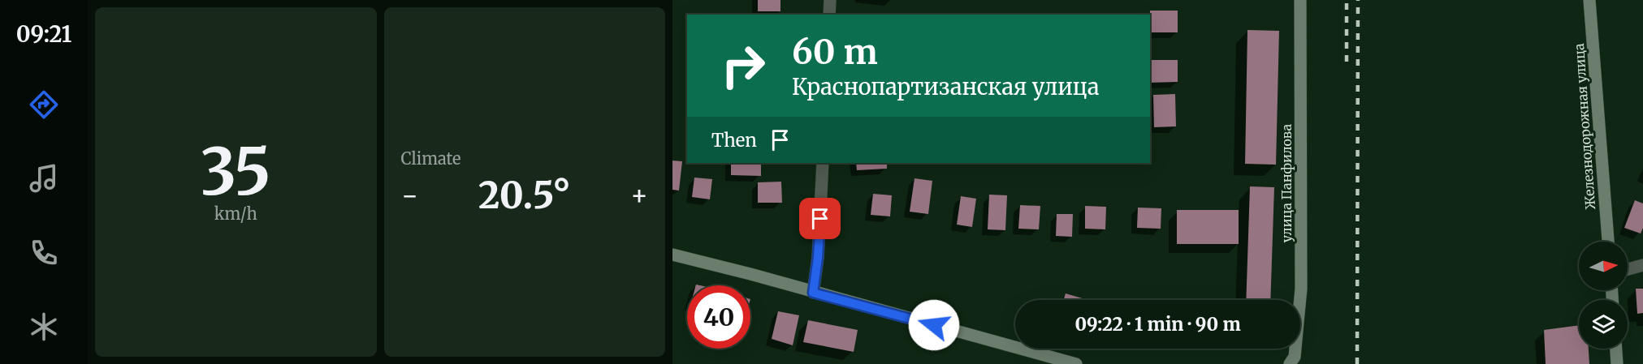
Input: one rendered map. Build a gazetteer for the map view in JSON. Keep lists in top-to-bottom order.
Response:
{
  "streets": {
    "street": ["Железнодорожная улица", "улица Панфилова"]
  },
  "north": "right",
  "page": {
    "tabs": "09:21",
    "tile": [
      ["35", "km/h"],
      "Climate"
    ],
    "turn": ["60 m", "Краснопартизанская улица"],
    "then": "Then",
    "heat": ["−", "20.5°", "+"],
    "limit": "40",
    "trip": "09:22 · 1 min · 90 m"
  }
}
